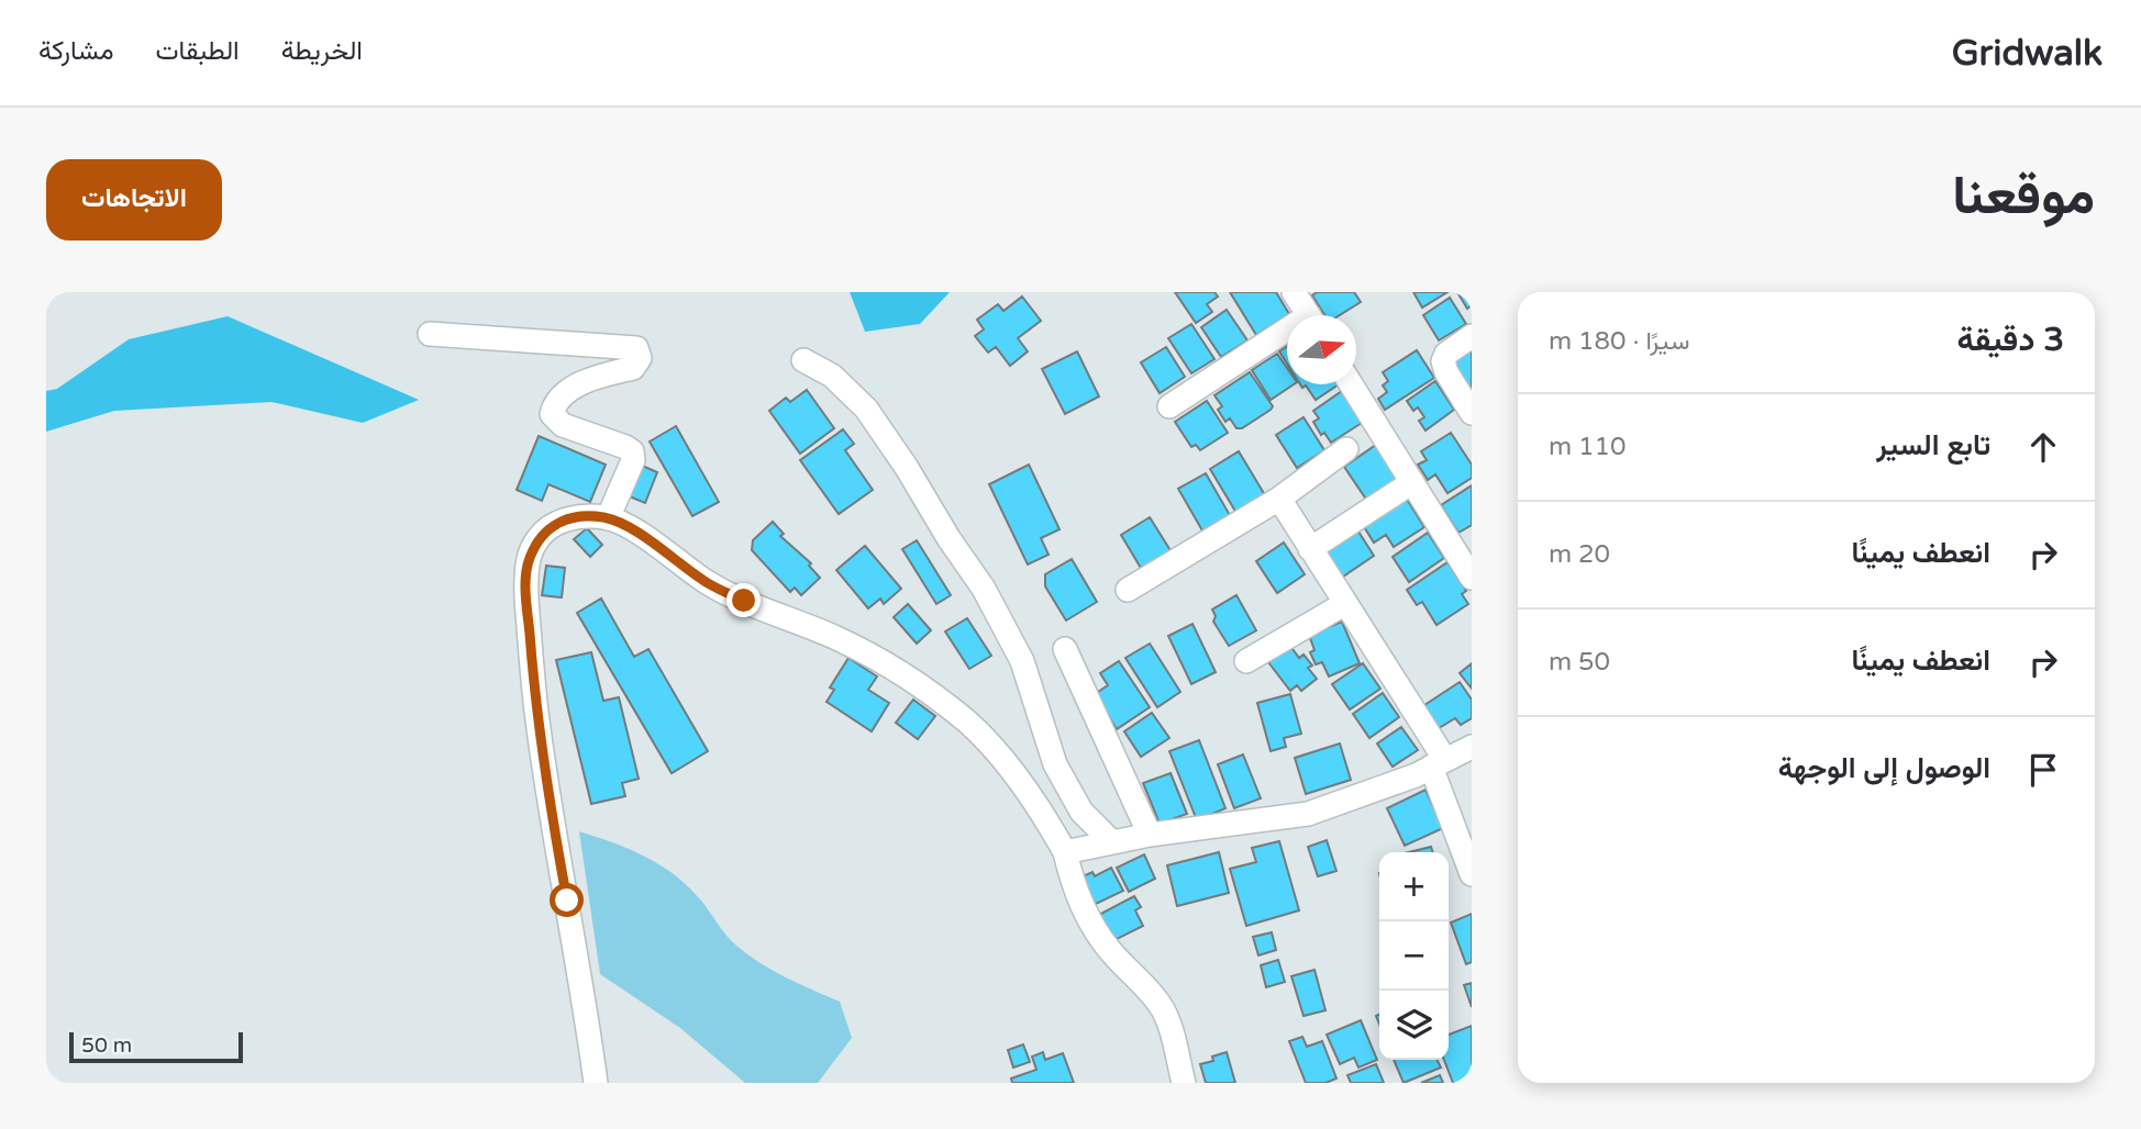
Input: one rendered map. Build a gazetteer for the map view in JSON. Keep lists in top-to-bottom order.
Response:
{
  "scale_bar": "50 m",
  "north": "right",
  "page": {
    "header": "Gridwalk",
    "nav": ["الخريطة", "الطبقات", "مشاركة"],
    "title": "موقعنا",
    "buttons": "الاتجاهات",
    "heading": ["3 دقيقة", "سيرًا · 180 m"],
    "list": [
      ["تابع السير", "110 m"],
      ["انعطف يمينًا", "20 m"],
      ["انعطف يمينًا", "50 m"],
      "الوصول إلى الوجهة"
    ],
    "map_buttons": ["+", "−"],
    "scale": "50 m"
  }
}
